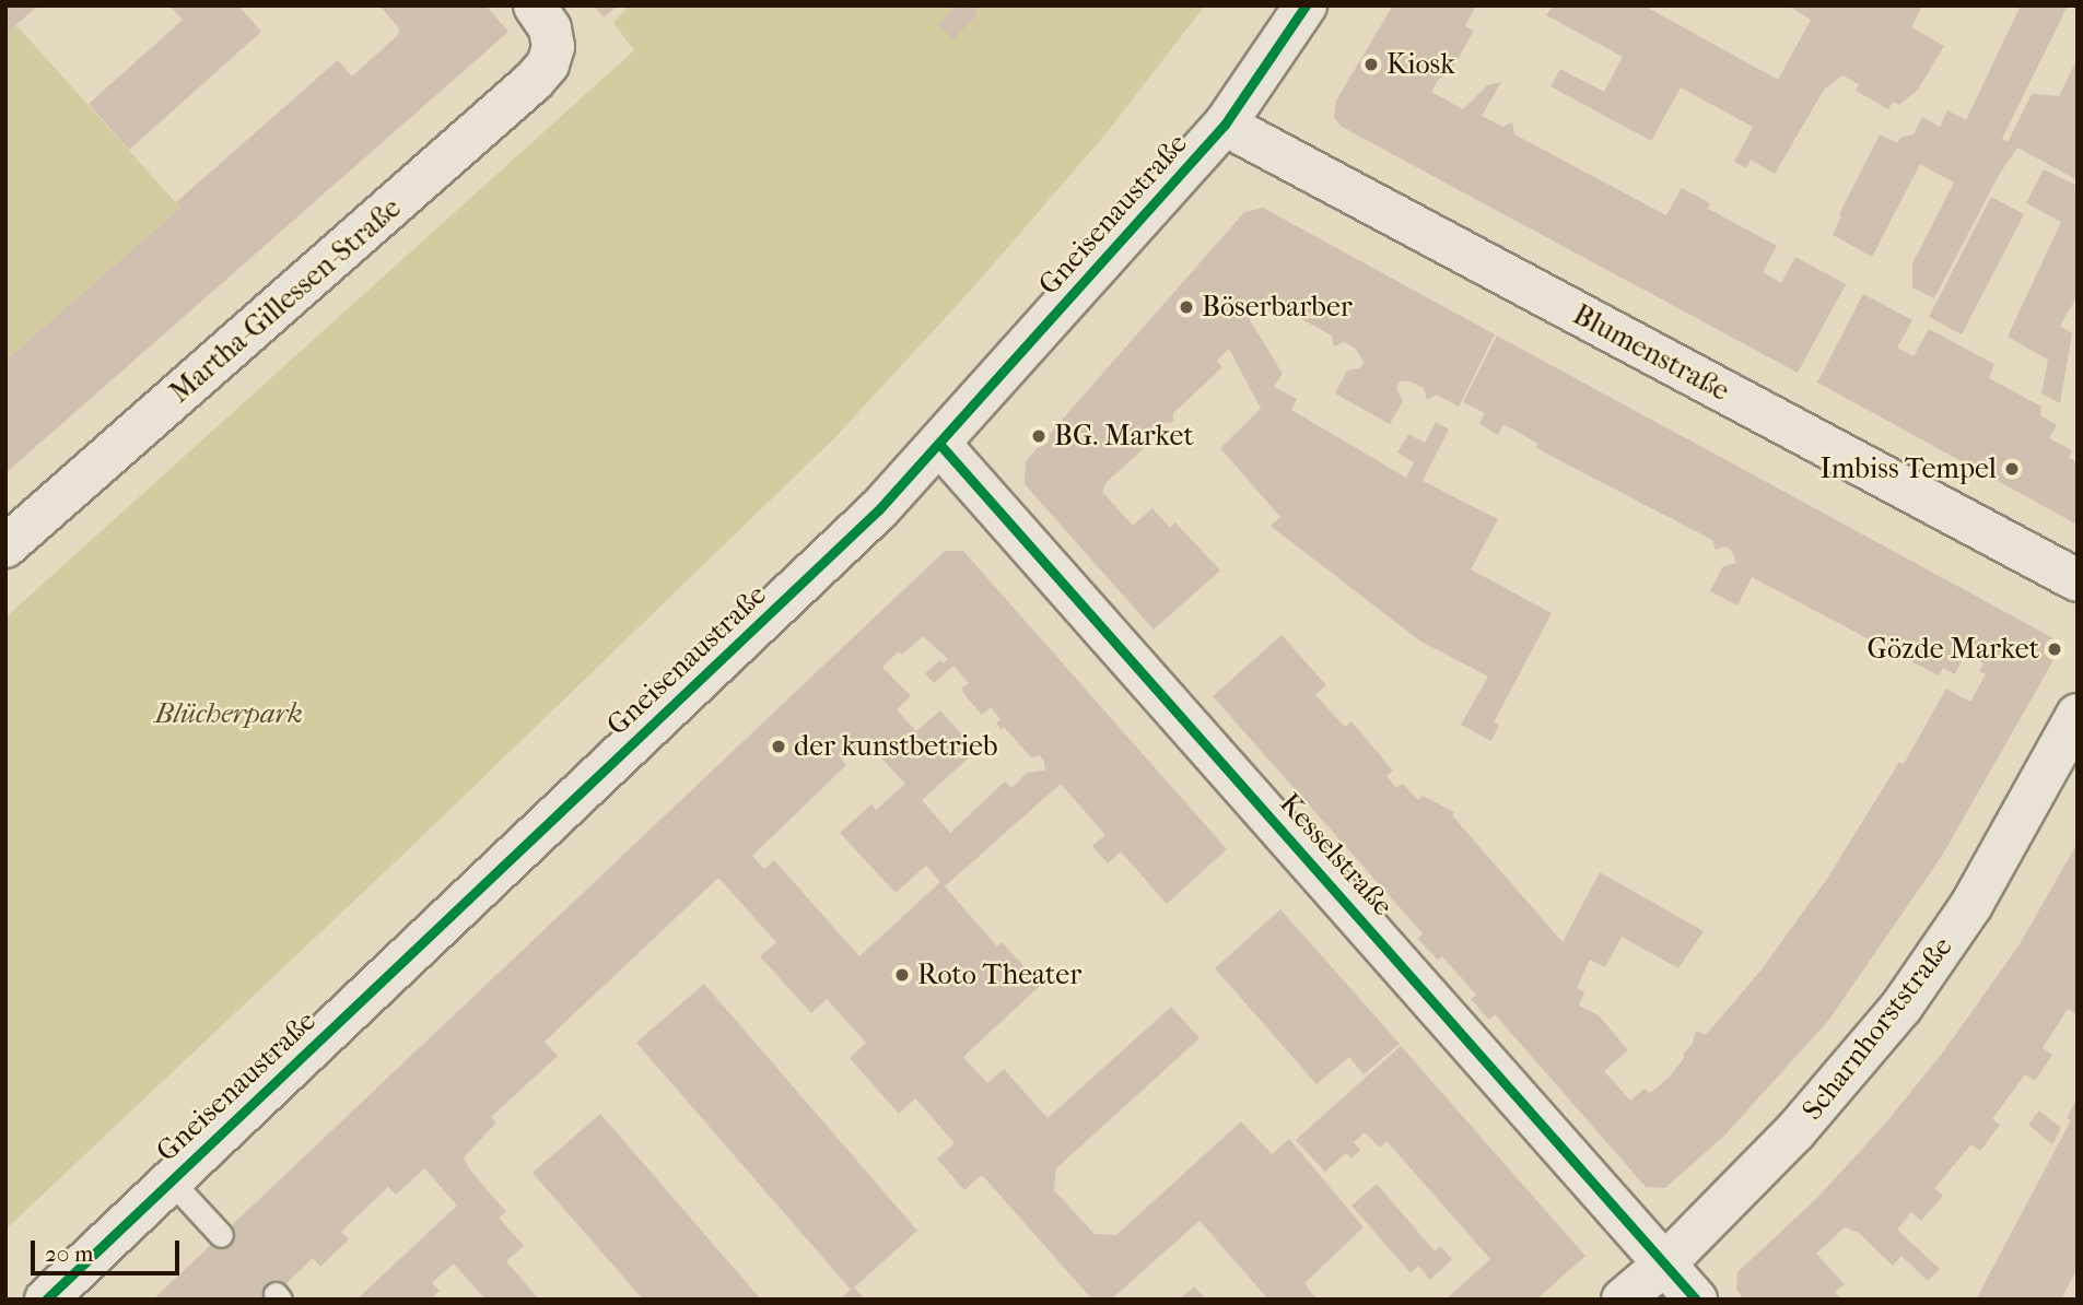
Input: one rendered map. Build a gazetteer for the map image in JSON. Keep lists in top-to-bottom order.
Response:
{
  "streets": {
    "street": [
      "Gneisenaustraße",
      "Martha-Gillessen-Straße",
      "Blumenstraße",
      "Kesselstraße",
      "Scharnhorststraße"
    ]
  },
  "crossings": [
    ["Gneisenaustraße", "Blumenstraße"],
    ["Gneisenaustraße", "Kesselstraße"],
    ["Kesselstraße", "Scharnhorststraße"]
  ],
  "parks": ["Blücherpark"],
  "places": [
    "Kiosk",
    "Böserbarber",
    "BG. Market",
    "Imbiss Tempel",
    "Gözde Market",
    "der kunstbetrieb",
    "Roto Theater"
  ],
  "scale_bar": "20 m"
}
